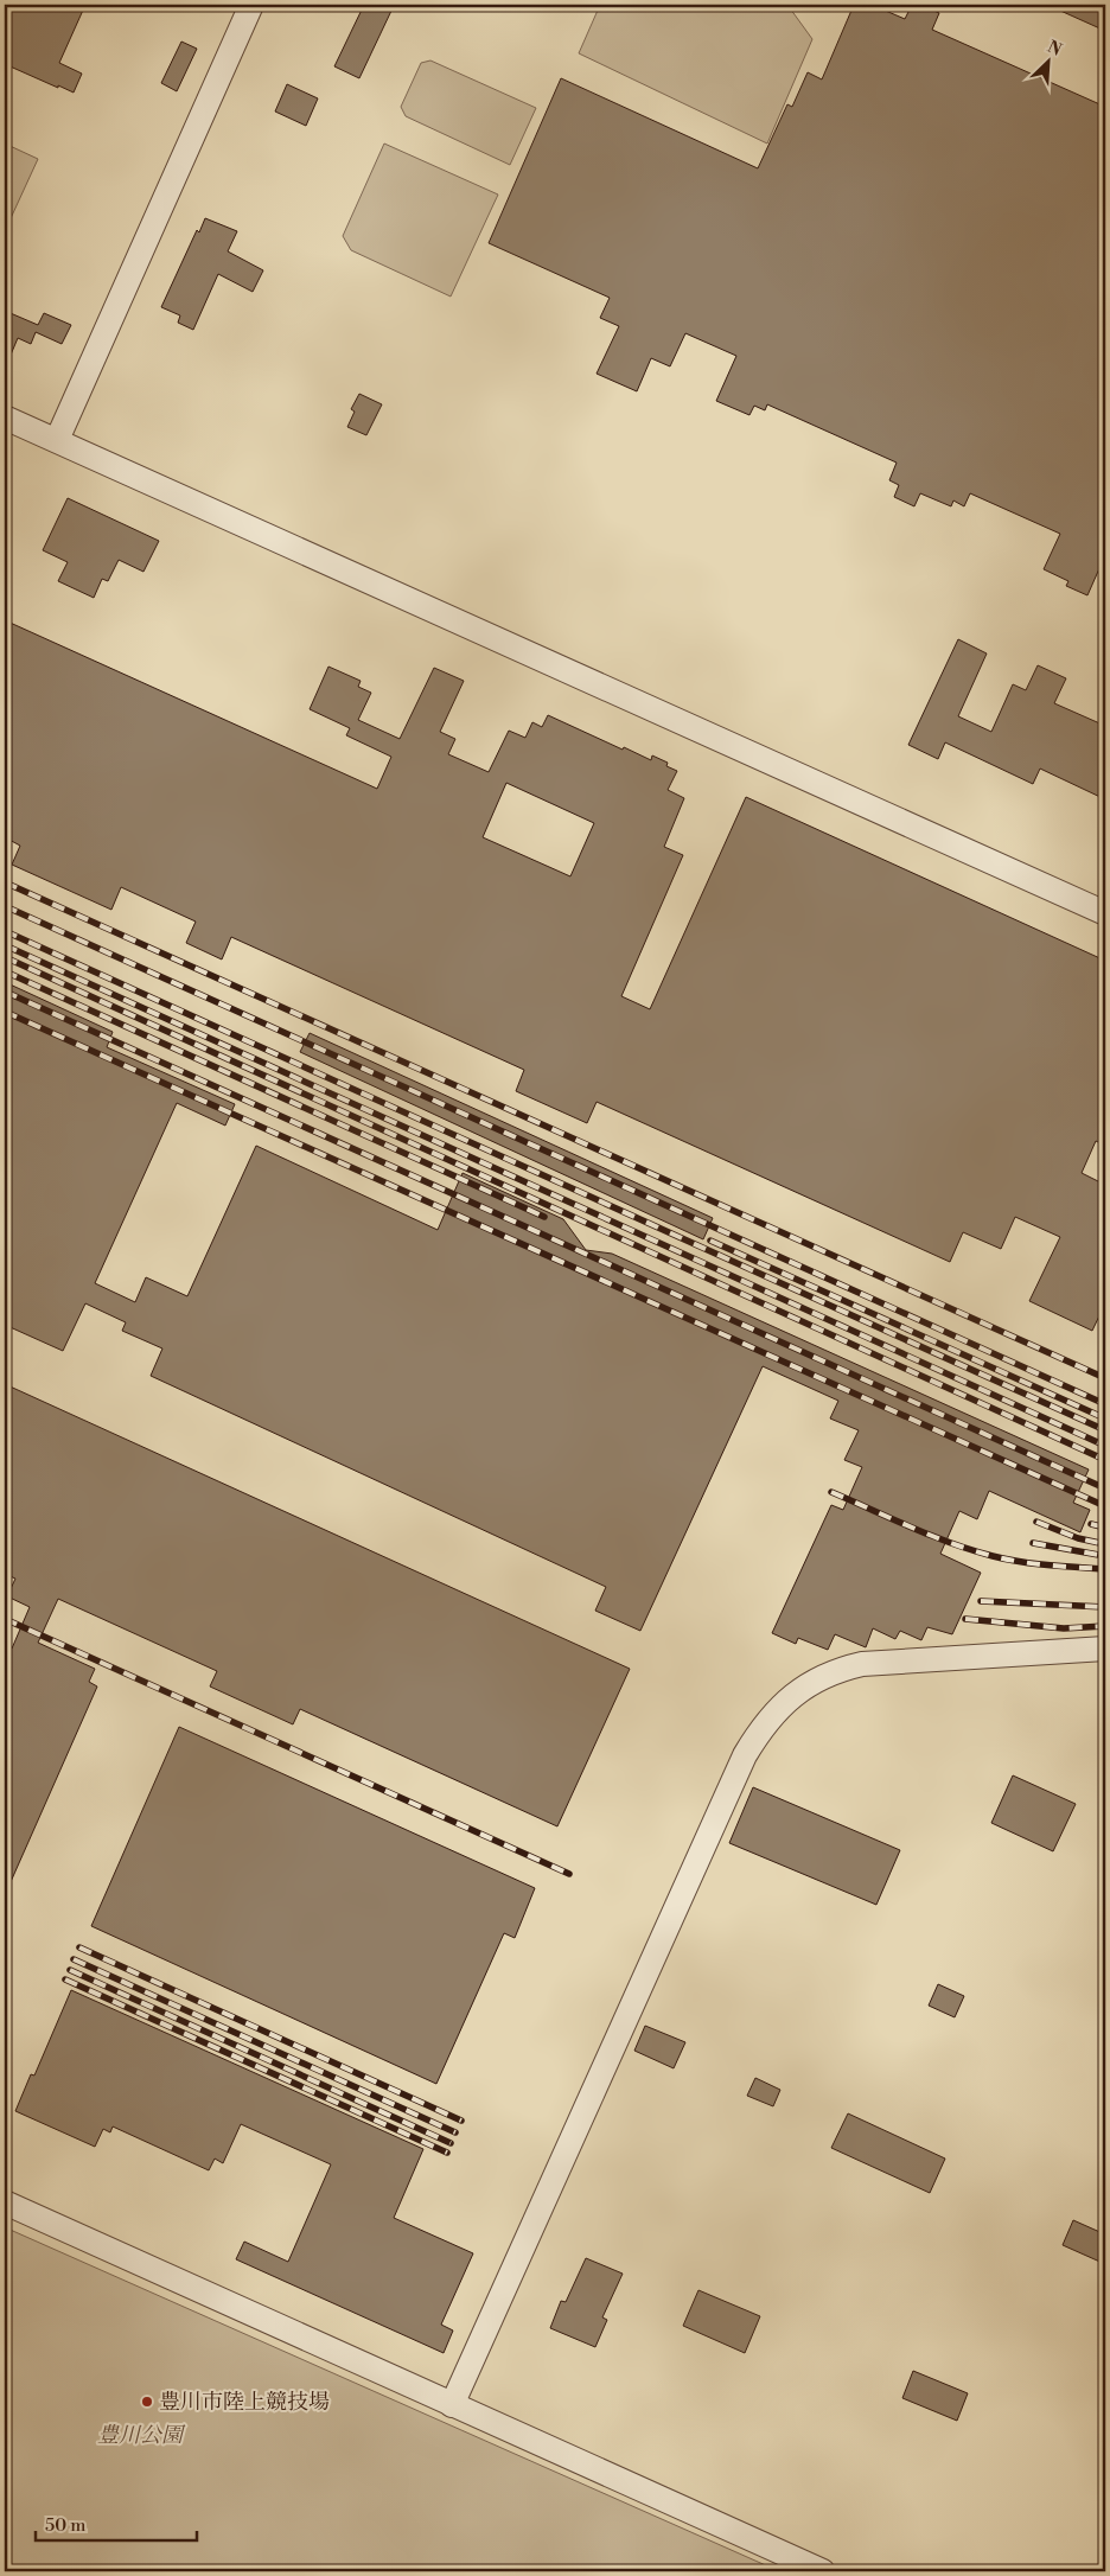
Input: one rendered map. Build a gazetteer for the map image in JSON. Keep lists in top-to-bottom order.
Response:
{
  "parks": ["豊川公園"],
  "places": ["豊川市陸上競技場"],
  "scale_bar": "50 m",
  "north": "top right"
}
